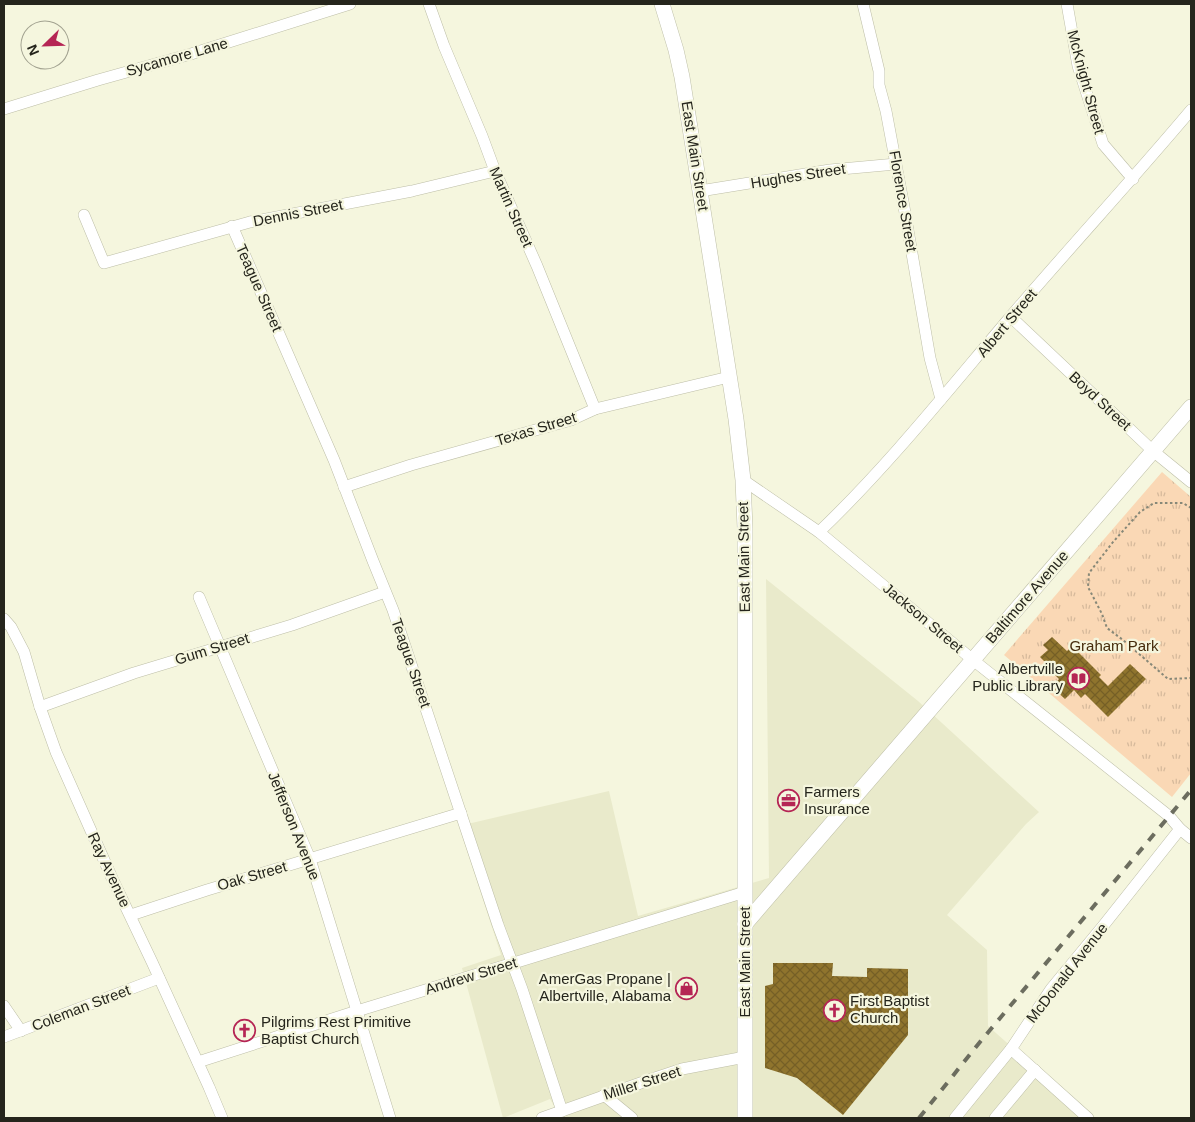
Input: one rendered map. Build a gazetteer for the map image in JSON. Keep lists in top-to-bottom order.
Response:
{
  "streets": {
    "main road": ["East Main Street", "Baltimore Avenue"],
    "street": [
      "Sycamore Lane",
      "McKnight Street",
      "Hughes Street",
      "Florence Street",
      "Martin Street",
      "Dennis Street",
      "Teague Street",
      "Albert Street",
      "Boyd Street",
      "Texas Street",
      "Jackson Street",
      "Gum Street",
      "Jefferson Avenue",
      "Ray Avenue",
      "Oak Street",
      "McDonald Avenue",
      "Andrew Street",
      "Coleman Street",
      "Miller Street"
    ]
  },
  "crossings": [
    ["McKnight Street", "Albert Street"],
    ["East Main Street", "Hughes Street"],
    ["East Main Street", "Texas Street"],
    ["East Main Street", "Baltimore Avenue"],
    ["East Main Street", "Jackson Street"],
    ["East Main Street", "Andrew Street"],
    ["East Main Street", "Miller Street"],
    ["Hughes Street", "Florence Street"],
    ["Florence Street", "Albert Street"],
    ["Martin Street", "Dennis Street"],
    ["Martin Street", "Texas Street"],
    ["Dennis Street", "Teague Street"],
    ["Teague Street", "Texas Street"],
    ["Teague Street", "Gum Street"],
    ["Teague Street", "Oak Street"],
    ["Teague Street", "Andrew Street"],
    ["Teague Street", "Miller Street"],
    ["Albert Street", "Boyd Street"],
    ["Albert Street", "Jackson Street"],
    ["Boyd Street", "Baltimore Avenue"],
    ["Baltimore Avenue", "Jackson Street"],
    ["Jackson Street", "McDonald Avenue"],
    ["Gum Street", "Jefferson Avenue"],
    ["Gum Street", "Ray Avenue"],
    ["Jefferson Avenue", "Oak Street"],
    ["Jefferson Avenue", "Andrew Street"],
    ["Ray Avenue", "Oak Street"],
    ["Ray Avenue", "Andrew Street"],
    ["Ray Avenue", "Coleman Street"]
  ],
  "parks": ["Graham Park"],
  "places": {
    "library": ["Albertville Public Library"],
    "office": ["Farmers Insurance"],
    "shop": ["AmerGas Propane | Albertville, Alabama"],
    "church": ["First Baptist Church", "Pilgrims Rest Primitive Baptist Church"]
  },
  "north": "bottom left"
}
